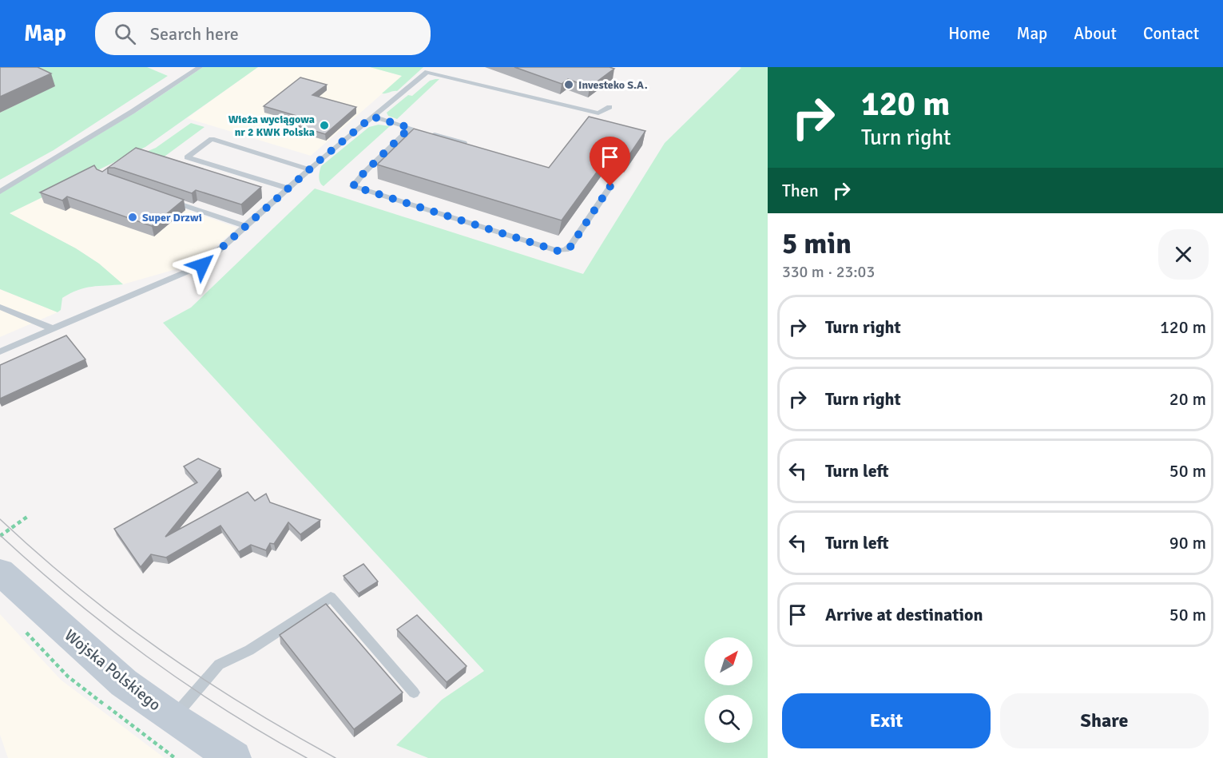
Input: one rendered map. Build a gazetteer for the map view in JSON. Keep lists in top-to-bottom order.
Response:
{
  "streets": {
    "street": ["Wojska Polskiego"]
  },
  "places": ["Investeko S.A.", "Wieża wyciągowa nr 2 KWK Polska", "Super Drzwi"],
  "north": "top right",
  "page": {
    "header": "Map",
    "search": "Search here",
    "nav": [
      "Home",
      "Map",
      "About",
      "Contact"
    ],
    "turn": ["120 m", "Turn right"],
    "then": "Then",
    "heading": ["5 min", "330 m · 23:03"],
    "list": [
      {
        "name": "Turn right",
        "value": "120 m"
      },
      {
        "name": "Turn right",
        "value": "20 m"
      },
      {
        "name": "Turn left",
        "value": "50 m"
      },
      {
        "name": "Turn left",
        "value": "90 m"
      },
      {
        "name": "Arrive at destination",
        "value": "50 m"
      }
    ],
    "buttons": ["Exit", "Share"]
  }
}
